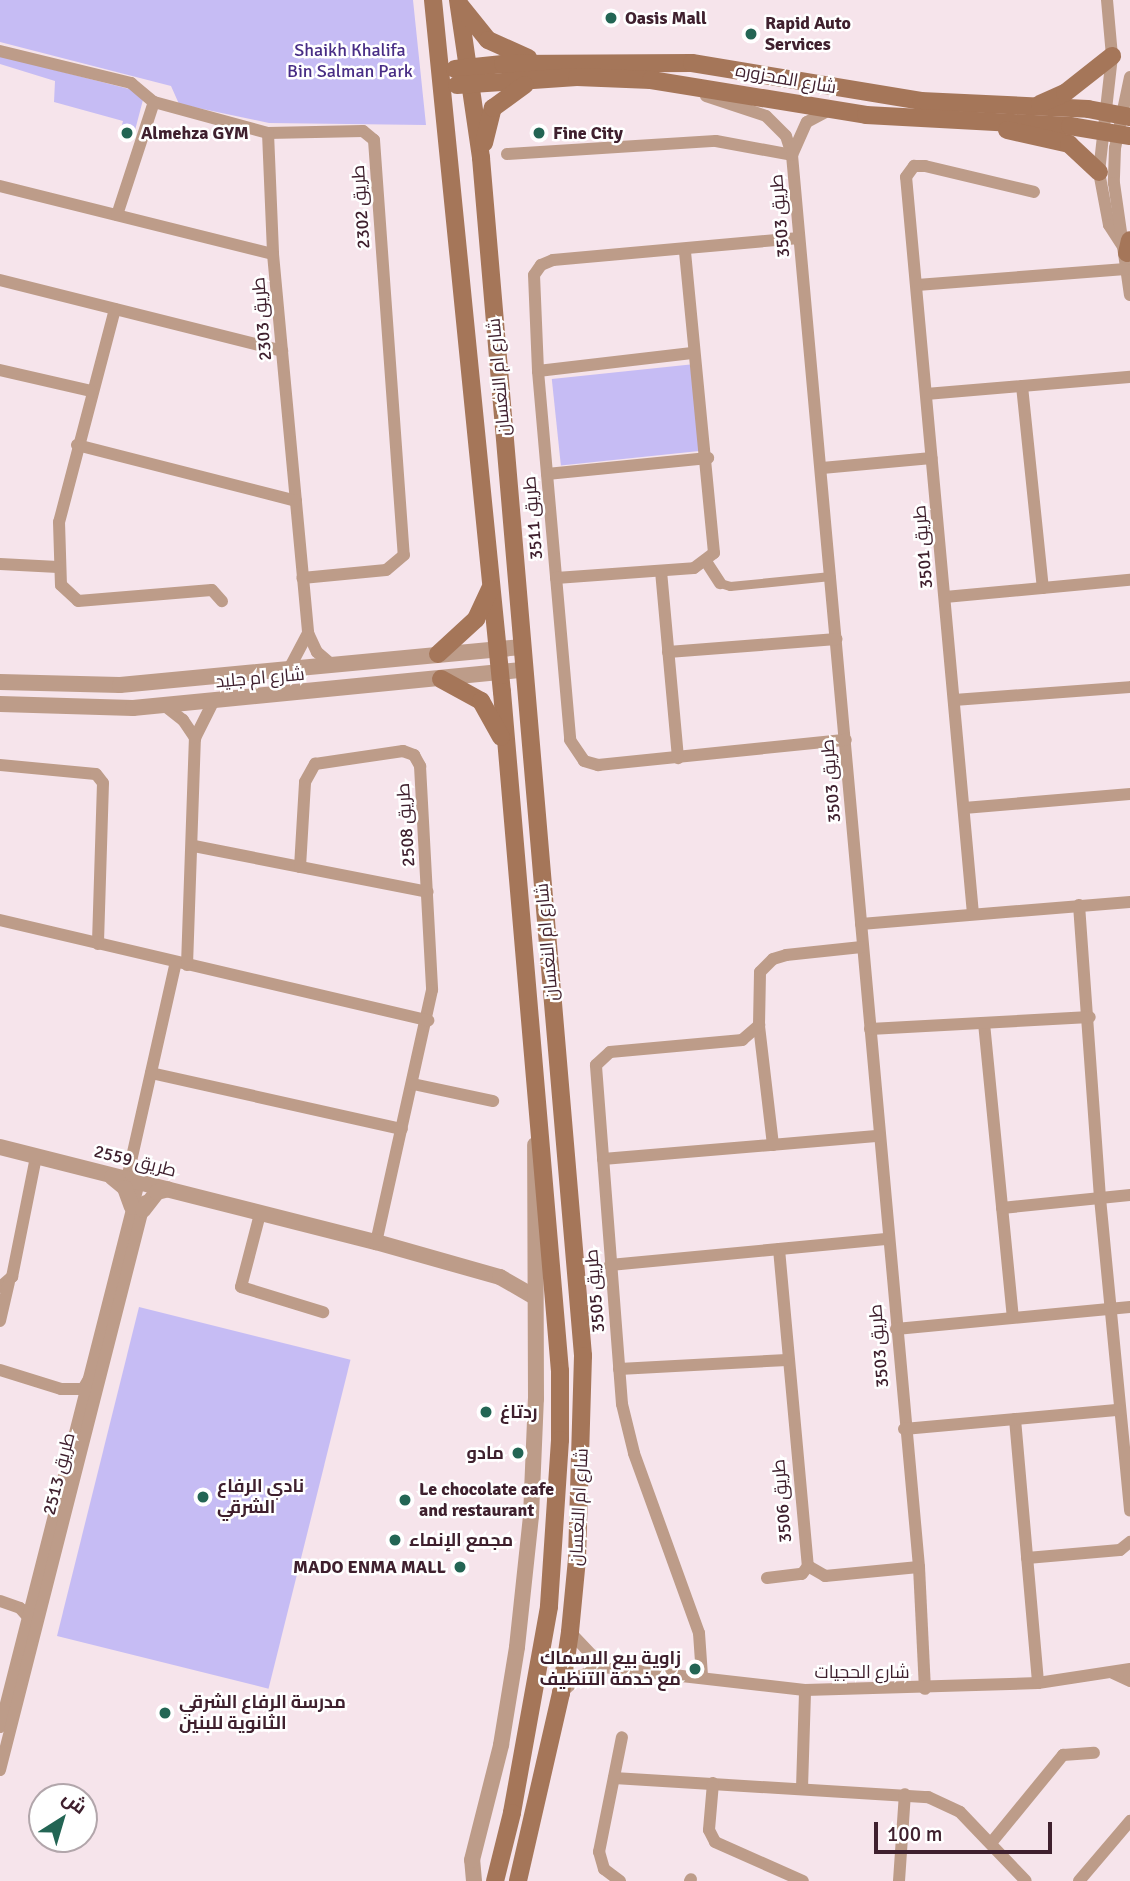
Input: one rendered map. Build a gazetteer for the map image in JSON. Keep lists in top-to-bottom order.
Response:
{
  "streets": {
    "main road": ["شارع المحزوره", "شارع ام النعسان"],
    "street": [
      "طريق 2302",
      "طريق 3503",
      "طريق 2303",
      "طريق 3511",
      "طريق 3501",
      "شارع ام جليد",
      "طريق 2508",
      "طريق 2559",
      "طريق 3505",
      "طريق 2513",
      "طريق 3506",
      "شارع الحجيات"
    ]
  },
  "crossings": [
    ["شارع المحزوره", "شارع ام النعسان"],
    ["طريق 2302", "طريق 2303"],
    ["طريق 3503", "طريق 3511"],
    ["طريق 3503", "شارع الحجيات"],
    ["طريق 2303", "شارع ام جليد"],
    ["شارع ام النعسان", "شارع ام جليد"],
    ["طريق 2508", "طريق 2559"],
    ["طريق 2508", "طريق 2513"],
    ["طريق 2559", "طريق 2513"],
    ["طريق 3505", "شارع الحجيات"]
  ],
  "parks": ["Shaikh Khalifa Bin Salman Park"],
  "places": [
    "Oasis Mall",
    "Rapid Auto Services",
    "Almehza GYM",
    "Fine City",
    "ردتاغ",
    "مادو",
    "نادي الرفاع الشرقي",
    "Le chocolate cafe and restaurant",
    "مجمع الإنماء",
    "MADO ENMA MALL",
    "زاوية بيع الاسماك مع خدمة التنظيف",
    "مدرسة الرفاع الشرقي الثانوية للبنين"
  ],
  "scale_bar": "100 m",
  "north": "top right"
}
